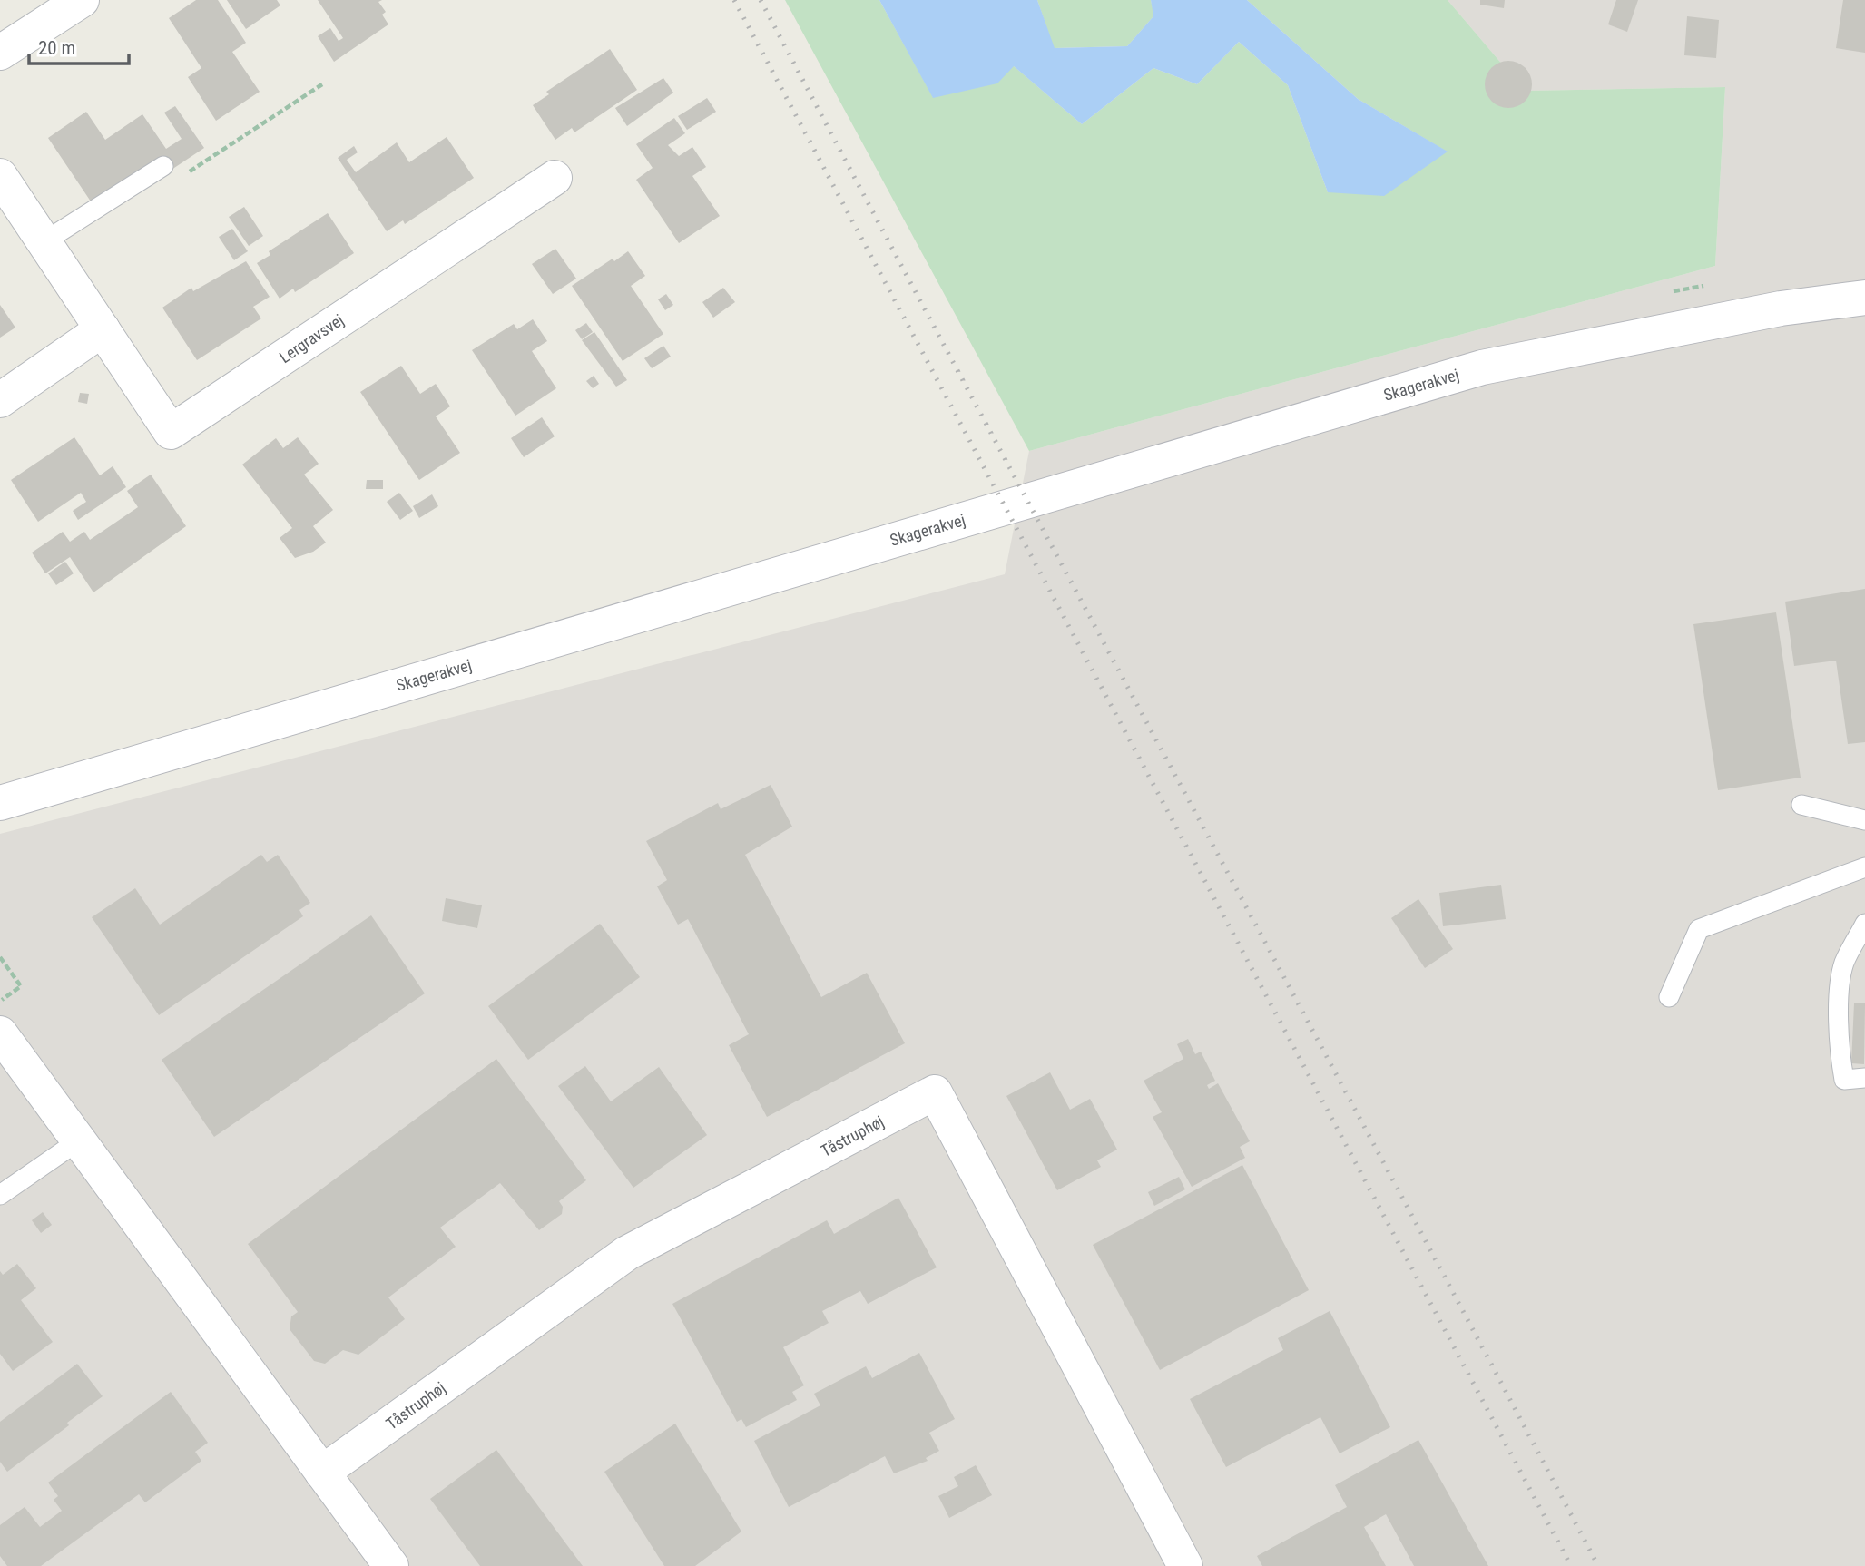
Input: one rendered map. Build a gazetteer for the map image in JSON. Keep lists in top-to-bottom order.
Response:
{
  "streets": {
    "street": ["Lergravsvej", "Skagerakvej", "Tåstruphøj"]
  },
  "scale_bar": "20 m"
}
